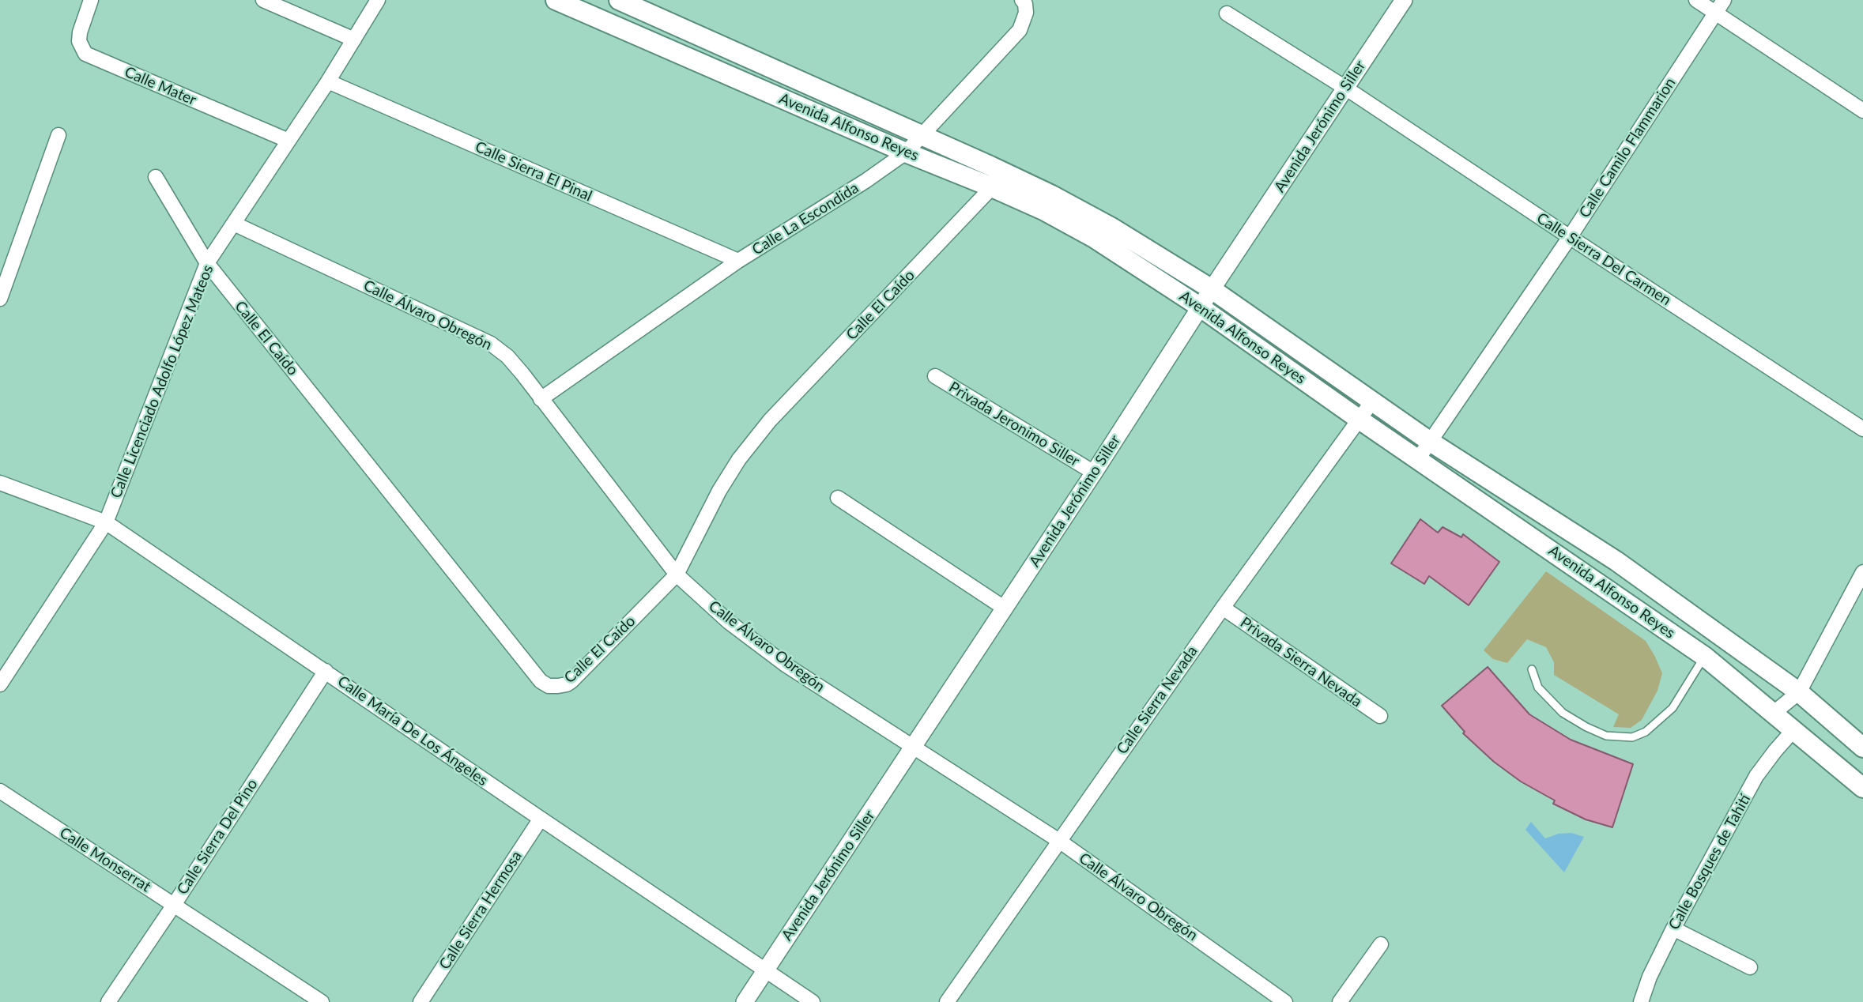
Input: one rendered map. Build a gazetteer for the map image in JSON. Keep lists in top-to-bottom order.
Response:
{
  "streets": {
    "main road": ["Avenida Alfonso Reyes"],
    "street": [
      "Calle Mater",
      "Avenida Jerónimo Siller",
      "Calle Camilo Flammarion",
      "Calle Sierra El Pinal",
      "Calle La Escondida",
      "Calle Sierra Del Carmen",
      "Calle El Caído",
      "Calle Álvaro Obregón",
      "Calle Licenciado Adolfo López Mateos",
      "Privada Jeronimo Siller",
      "Privada Sierra Nevada",
      "Calle Sierra Nevada",
      "Calle María De Los Ángeles",
      "Calle Sierra Del Pino",
      "Calle Monserrat",
      "Calle Bosques de Tahití",
      "Calle Sierra Hermosa"
    ]
  },
  "crossings": [
    ["Calle Mater", "Calle Licenciado Adolfo López Mateos"],
    ["Avenida Jerónimo Siller", "Avenida Alfonso Reyes"],
    ["Avenida Jerónimo Siller", "Calle Sierra Del Carmen"],
    ["Avenida Jerónimo Siller", "Calle Álvaro Obregón"],
    ["Avenida Jerónimo Siller", "Privada Jeronimo Siller"],
    ["Avenida Jerónimo Siller", "Calle María De Los Ángeles"],
    ["Avenida Alfonso Reyes", "Calle Camilo Flammarion"],
    ["Avenida Alfonso Reyes", "Calle La Escondida"],
    ["Avenida Alfonso Reyes", "Calle El Caído"],
    ["Avenida Alfonso Reyes", "Calle Sierra Nevada"],
    ["Avenida Alfonso Reyes", "Calle Bosques de Tahití"],
    ["Calle Camilo Flammarion", "Calle Sierra Del Carmen"],
    ["Calle Sierra El Pinal", "Calle La Escondida"],
    ["Calle Sierra El Pinal", "Calle Licenciado Adolfo López Mateos"],
    ["Calle La Escondida", "Calle Álvaro Obregón"],
    ["Calle El Caído", "Calle Álvaro Obregón"],
    ["Calle El Caído", "Calle Licenciado Adolfo López Mateos"],
    ["Calle Álvaro Obregón", "Calle Licenciado Adolfo López Mateos"],
    ["Calle Álvaro Obregón", "Calle Sierra Nevada"],
    ["Calle Licenciado Adolfo López Mateos", "Calle María De Los Ángeles"],
    ["Privada Sierra Nevada", "Calle Sierra Nevada"],
    ["Calle María De Los Ángeles", "Calle Sierra Del Pino"],
    ["Calle María De Los Ángeles", "Calle Sierra Hermosa"],
    ["Calle Sierra Del Pino", "Calle Monserrat"]
  ]
}
